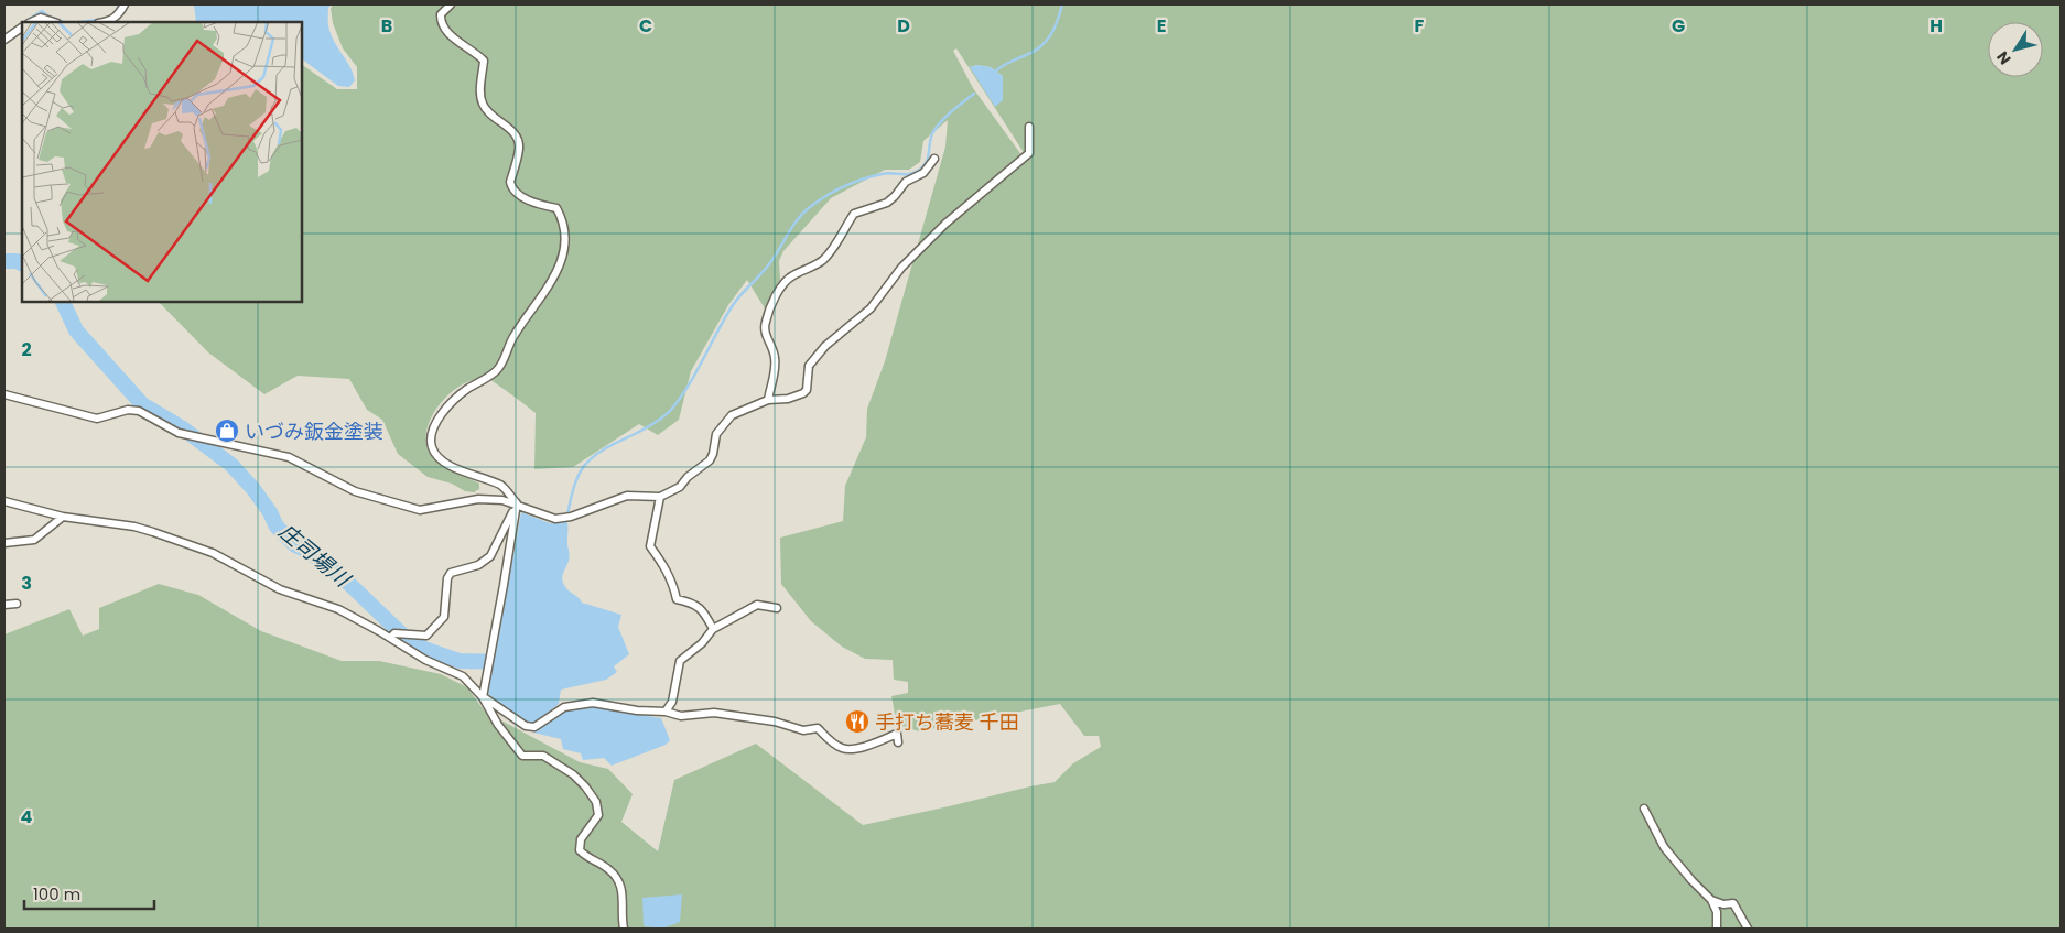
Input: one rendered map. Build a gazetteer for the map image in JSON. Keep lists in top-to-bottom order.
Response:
{
  "water": ["庄司場川"],
  "places": {
    "shop": ["いづみ鈑金塗装"],
    "restaurant": ["手打ち蕎麦 千田"]
  },
  "scale_bar": "100 m",
  "north": "bottom left",
  "grid": {
    "columns": [
      "B",
      "C",
      "D",
      "E",
      "F",
      "G",
      "H"
    ],
    "rows": ["2", "3", "4"]
  }
}
